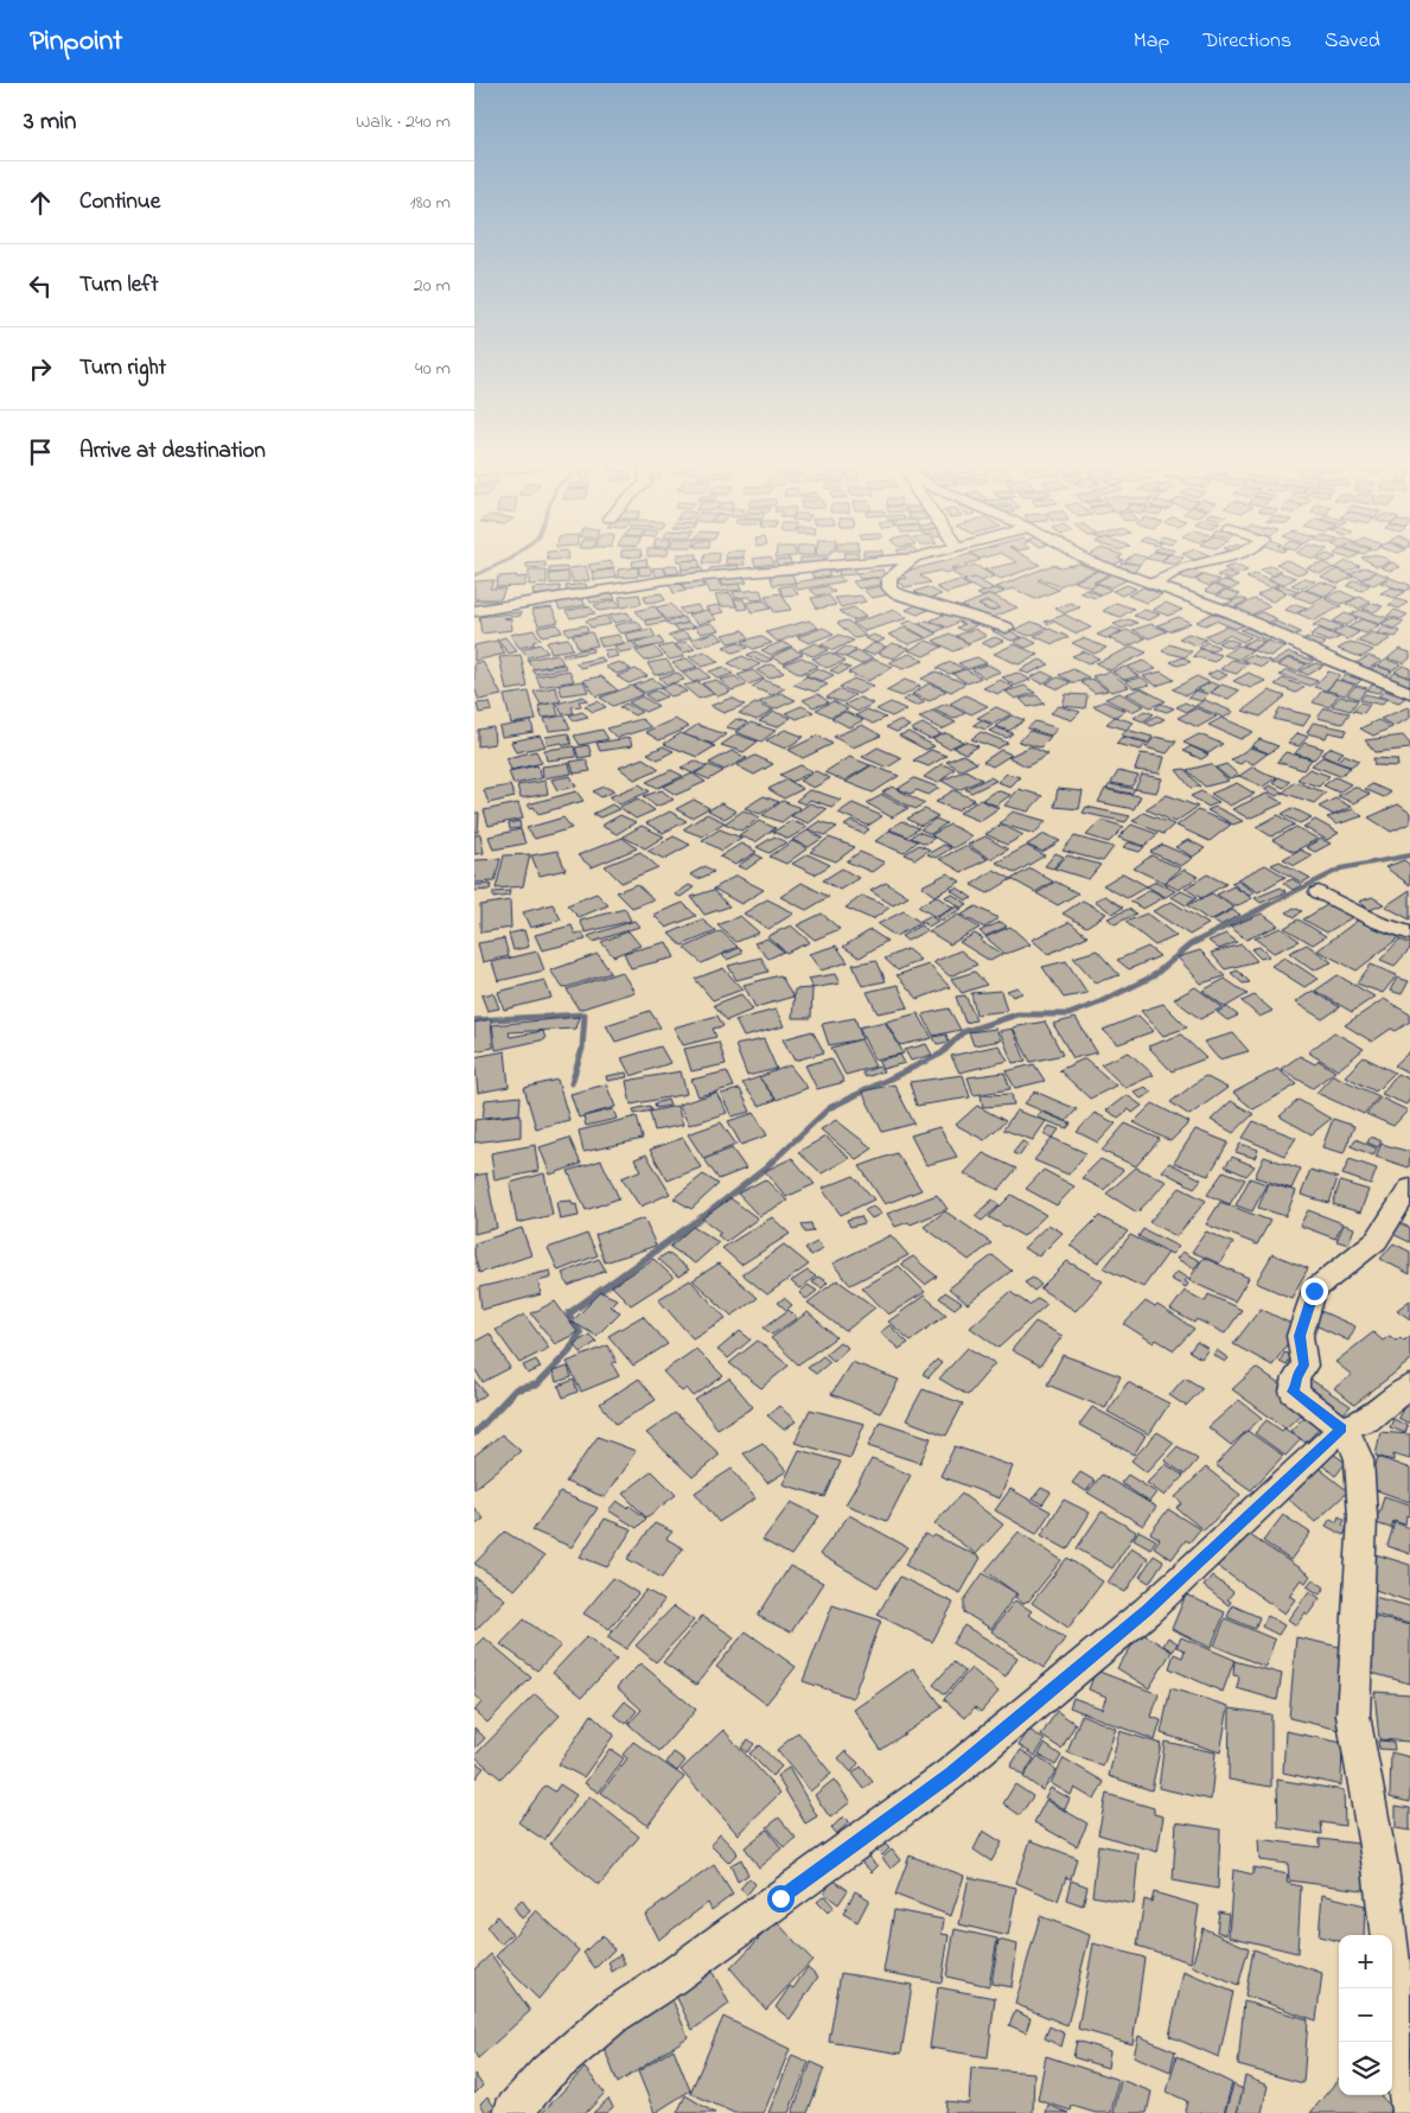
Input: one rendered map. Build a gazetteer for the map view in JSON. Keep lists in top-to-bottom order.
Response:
{
  "page": {
    "header": "Pinpoint",
    "nav": ["Map", "Directions", "Saved"],
    "heading": ["3 min", "Walk · 240 m"],
    "list": [
      ["Continue", "180 m"],
      ["Turn left", "20 m"],
      ["Turn right", "40 m"],
      "Arrive at destination"
    ],
    "map_buttons": ["+", "−"]
  }
}
